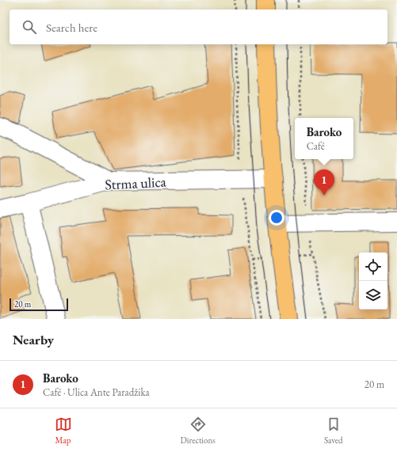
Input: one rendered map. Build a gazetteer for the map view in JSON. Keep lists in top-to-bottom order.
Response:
{
  "streets": {
    "street": ["Strma ulica"]
  },
  "scale_bar": "20 m",
  "page": {
    "search": "Search here",
    "popup": ["Baroko", "Café"],
    "pins": "1",
    "scale": "20 m",
    "heading": "Nearby",
    "list": [
      {
        "mark": "1",
        "name": "Baroko",
        "note": "Café · Ulica Ante Paradžika",
        "value": "20 m"
      }
    ],
    "nav": ["Map", "Directions", "Saved"]
  }
}
